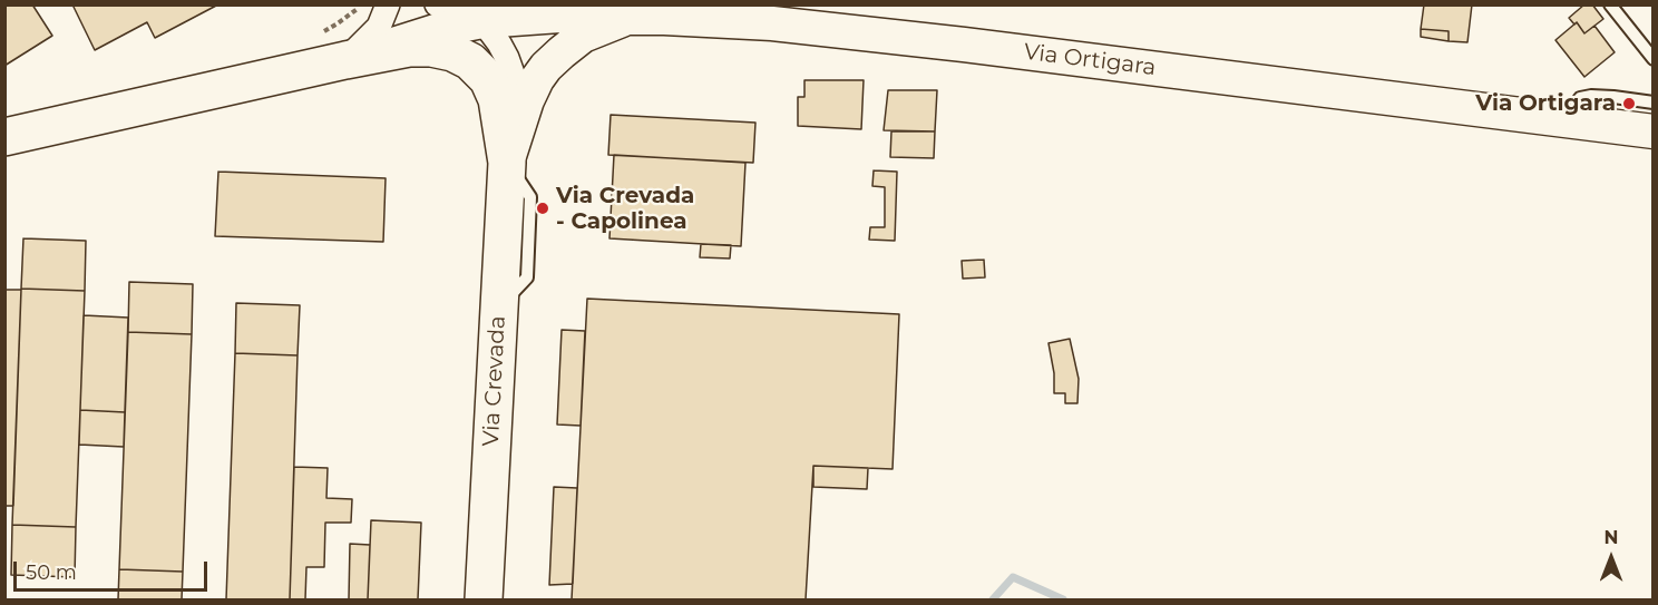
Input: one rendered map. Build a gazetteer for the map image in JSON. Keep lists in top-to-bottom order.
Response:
{
  "streets": {
    "main road": ["Via Ortigara", "Via Crevada"]
  },
  "crossings": [
    ["Via Ortigara", "Via Crevada"]
  ],
  "places": ["Via Ortigara", "Via Crevada - Capolinea"],
  "scale_bar": "50 m",
  "north": "top"
}
